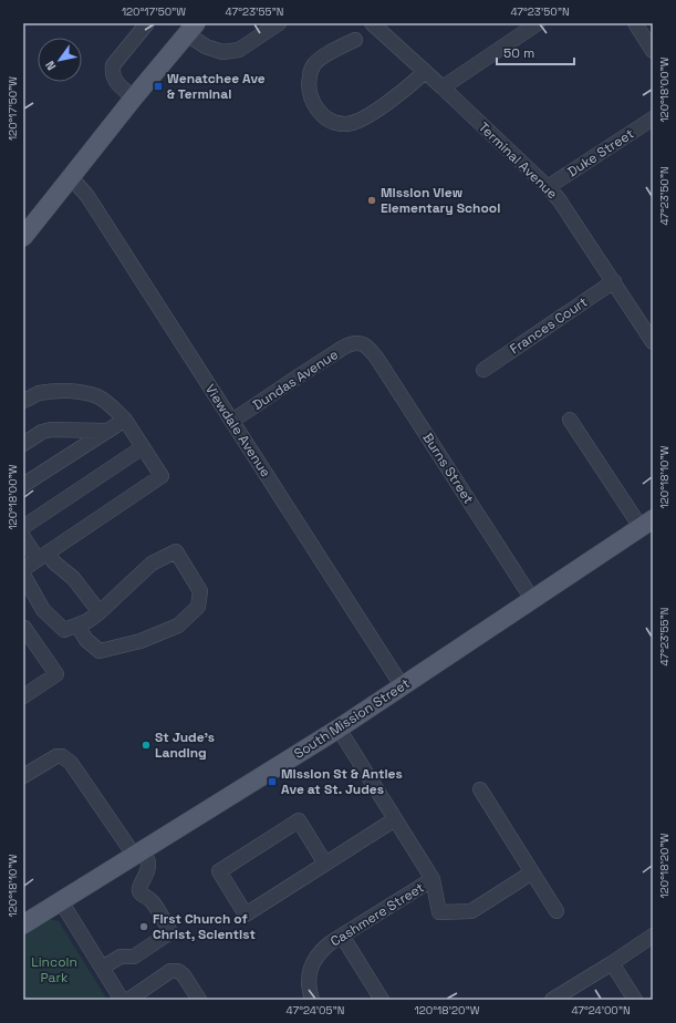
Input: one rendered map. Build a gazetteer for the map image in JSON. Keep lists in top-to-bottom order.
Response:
{
  "streets": {
    "main road": ["South Mission Street"],
    "street": [
      "Duke Street",
      "Terminal Avenue",
      "Frances Court",
      "Dundas Avenue",
      "Viewdale Avenue",
      "Burns Street",
      "Cashmere Street"
    ]
  },
  "crossings": [
    ["Duke Street", "Terminal Avenue"],
    ["Terminal Avenue", "Frances Court"],
    ["Dundas Avenue", "Viewdale Avenue"],
    ["Dundas Avenue", "Burns Street"],
    ["Viewdale Avenue", "South Mission Street"],
    ["Burns Street", "South Mission Street"]
  ],
  "parks": ["Lincoln Park"],
  "places": {
    "transit": ["Wenatchee Ave & Terminal", "Mission St & Antles Ave at St. Judes"],
    "other": ["Mission View Elementary School", "St Jude's Landing", "First Church of Christ, Scientist"]
  },
  "scale_bar": "50 m",
  "north": "bottom left",
  "coordinates": [
    "120°17'50\"W",
    "47°23'55\"N",
    "47°23'50\"N",
    "120°18'00\"W",
    "120°18'10\"W",
    "120°18'20\"W",
    "47°24'05\"N",
    "47°24'00\"N"
  ]
}
